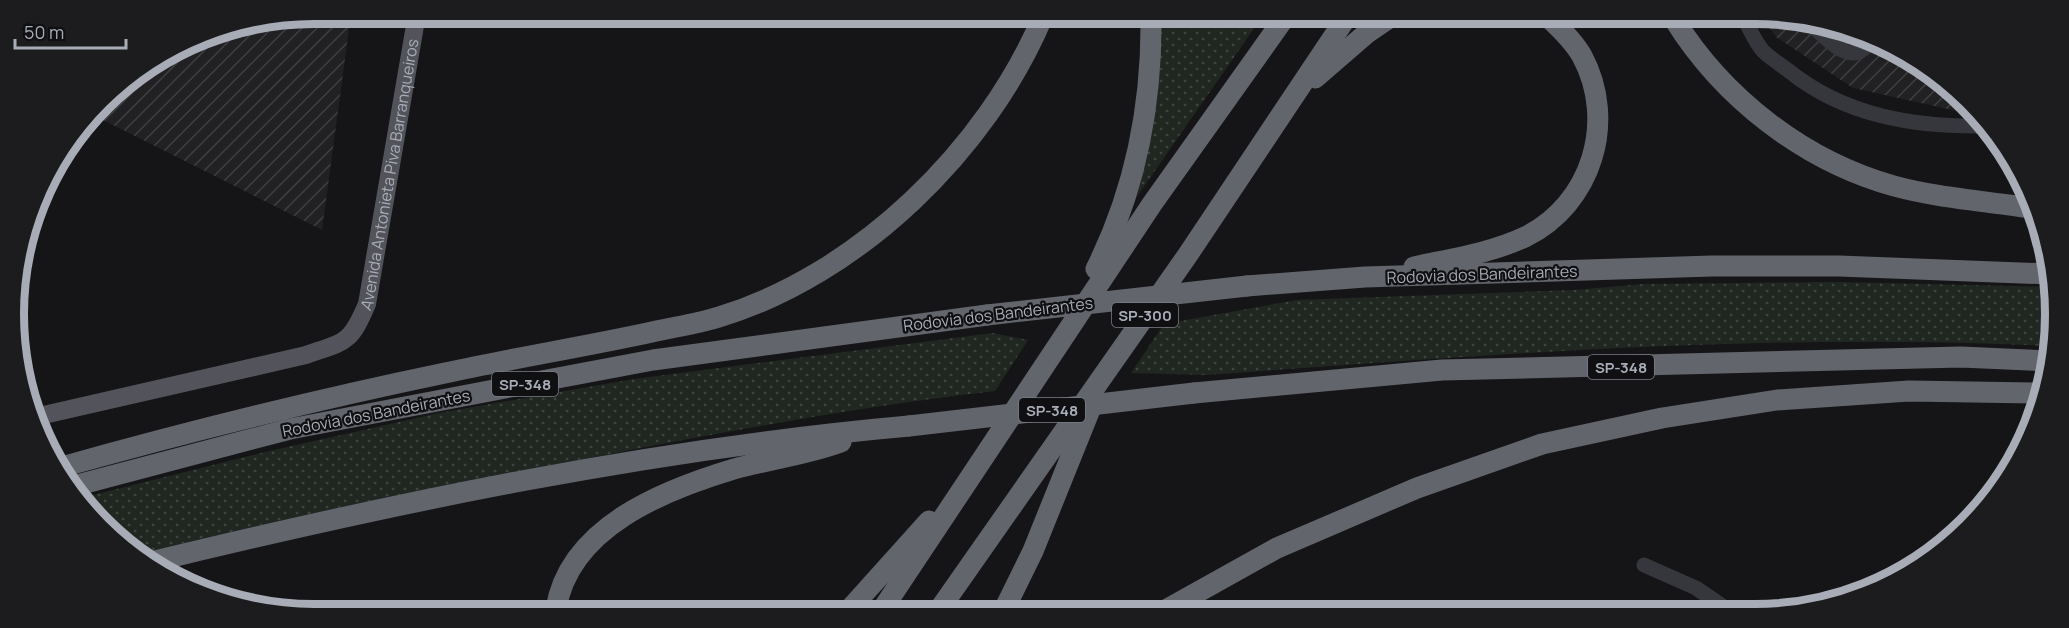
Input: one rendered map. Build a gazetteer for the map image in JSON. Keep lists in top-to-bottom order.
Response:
{
  "streets": {
    "highway": ["Rodovia dos Bandeirantes", "SP-300", "SP-348"],
    "main road": ["Avenida Antonieta Piva Barranqueiros"]
  },
  "scale_bar": "50 m"
}
